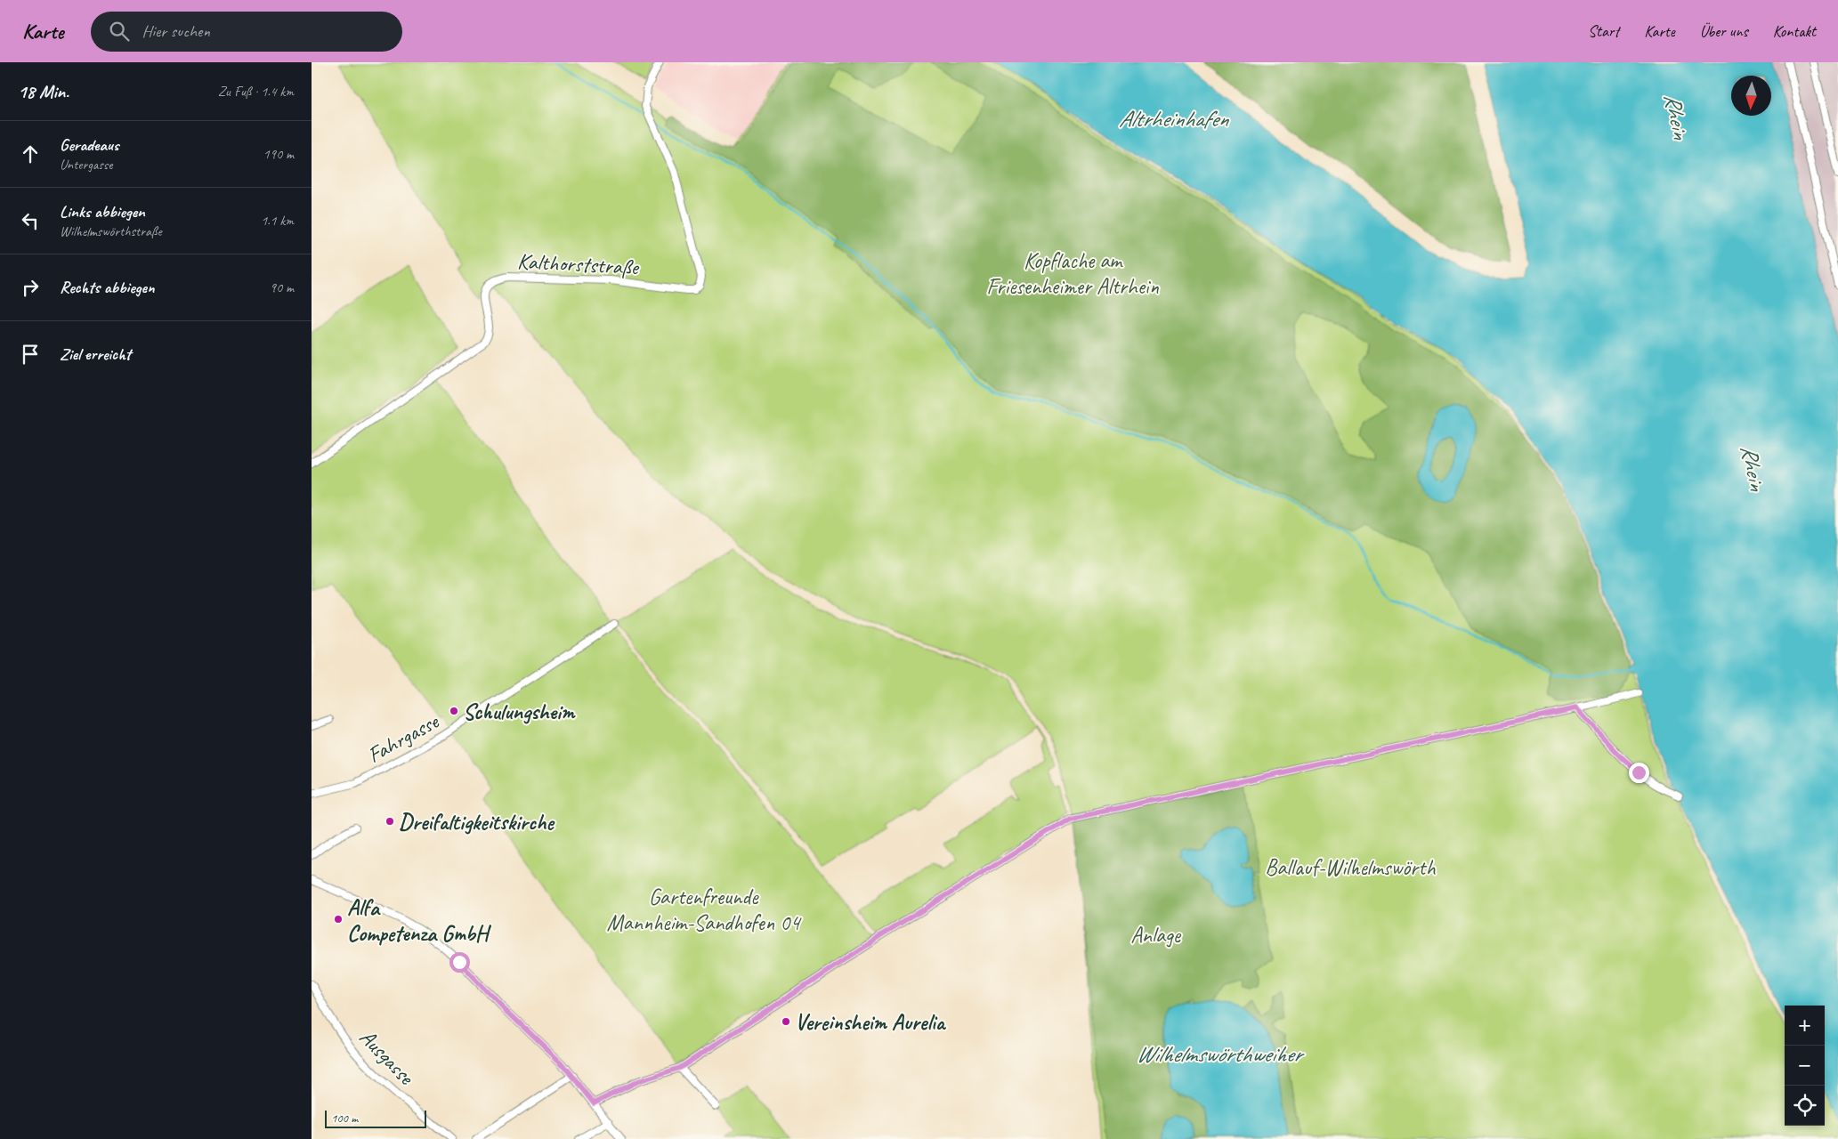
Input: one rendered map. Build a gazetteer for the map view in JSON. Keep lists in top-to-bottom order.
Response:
{
  "streets": {
    "street": ["Kalthorststraße", "Fahrgasse", "Ausgasse"]
  },
  "water": ["Rhein", "Altrheinhafen", "Wilhelmswörthweiher"],
  "parks": [
    "Kopflache am Friesenheimer Altrhein",
    "Ballauf-Wilhelmswörth",
    "Gartenfreunde Mannheim-Sandhofen 04",
    "Anlage"
  ],
  "places": [
    "Schulungsheim",
    "Dreifaltigkeitskirche",
    "Alfa Competenza GmbH",
    "Vereinsheim Aurelia"
  ],
  "scale_bar": "100 m",
  "north": "bottom",
  "page": {
    "header": "Karte",
    "search": "Hier suchen",
    "nav": [
      "Start",
      "Karte",
      "Über uns",
      "Kontakt"
    ],
    "heading": ["18 Min.", "Zu Fuß · 1.4 km"],
    "list": [
      ["Geradeaus", "Untergasse", "190 m"],
      ["Links abbiegen", "Wilhelmswörthstraße", "1.1 km"],
      ["Rechts abbiegen", "90 m"],
      "Ziel erreicht"
    ],
    "map_buttons": ["+", "−"],
    "scale": "100 m"
  }
}
